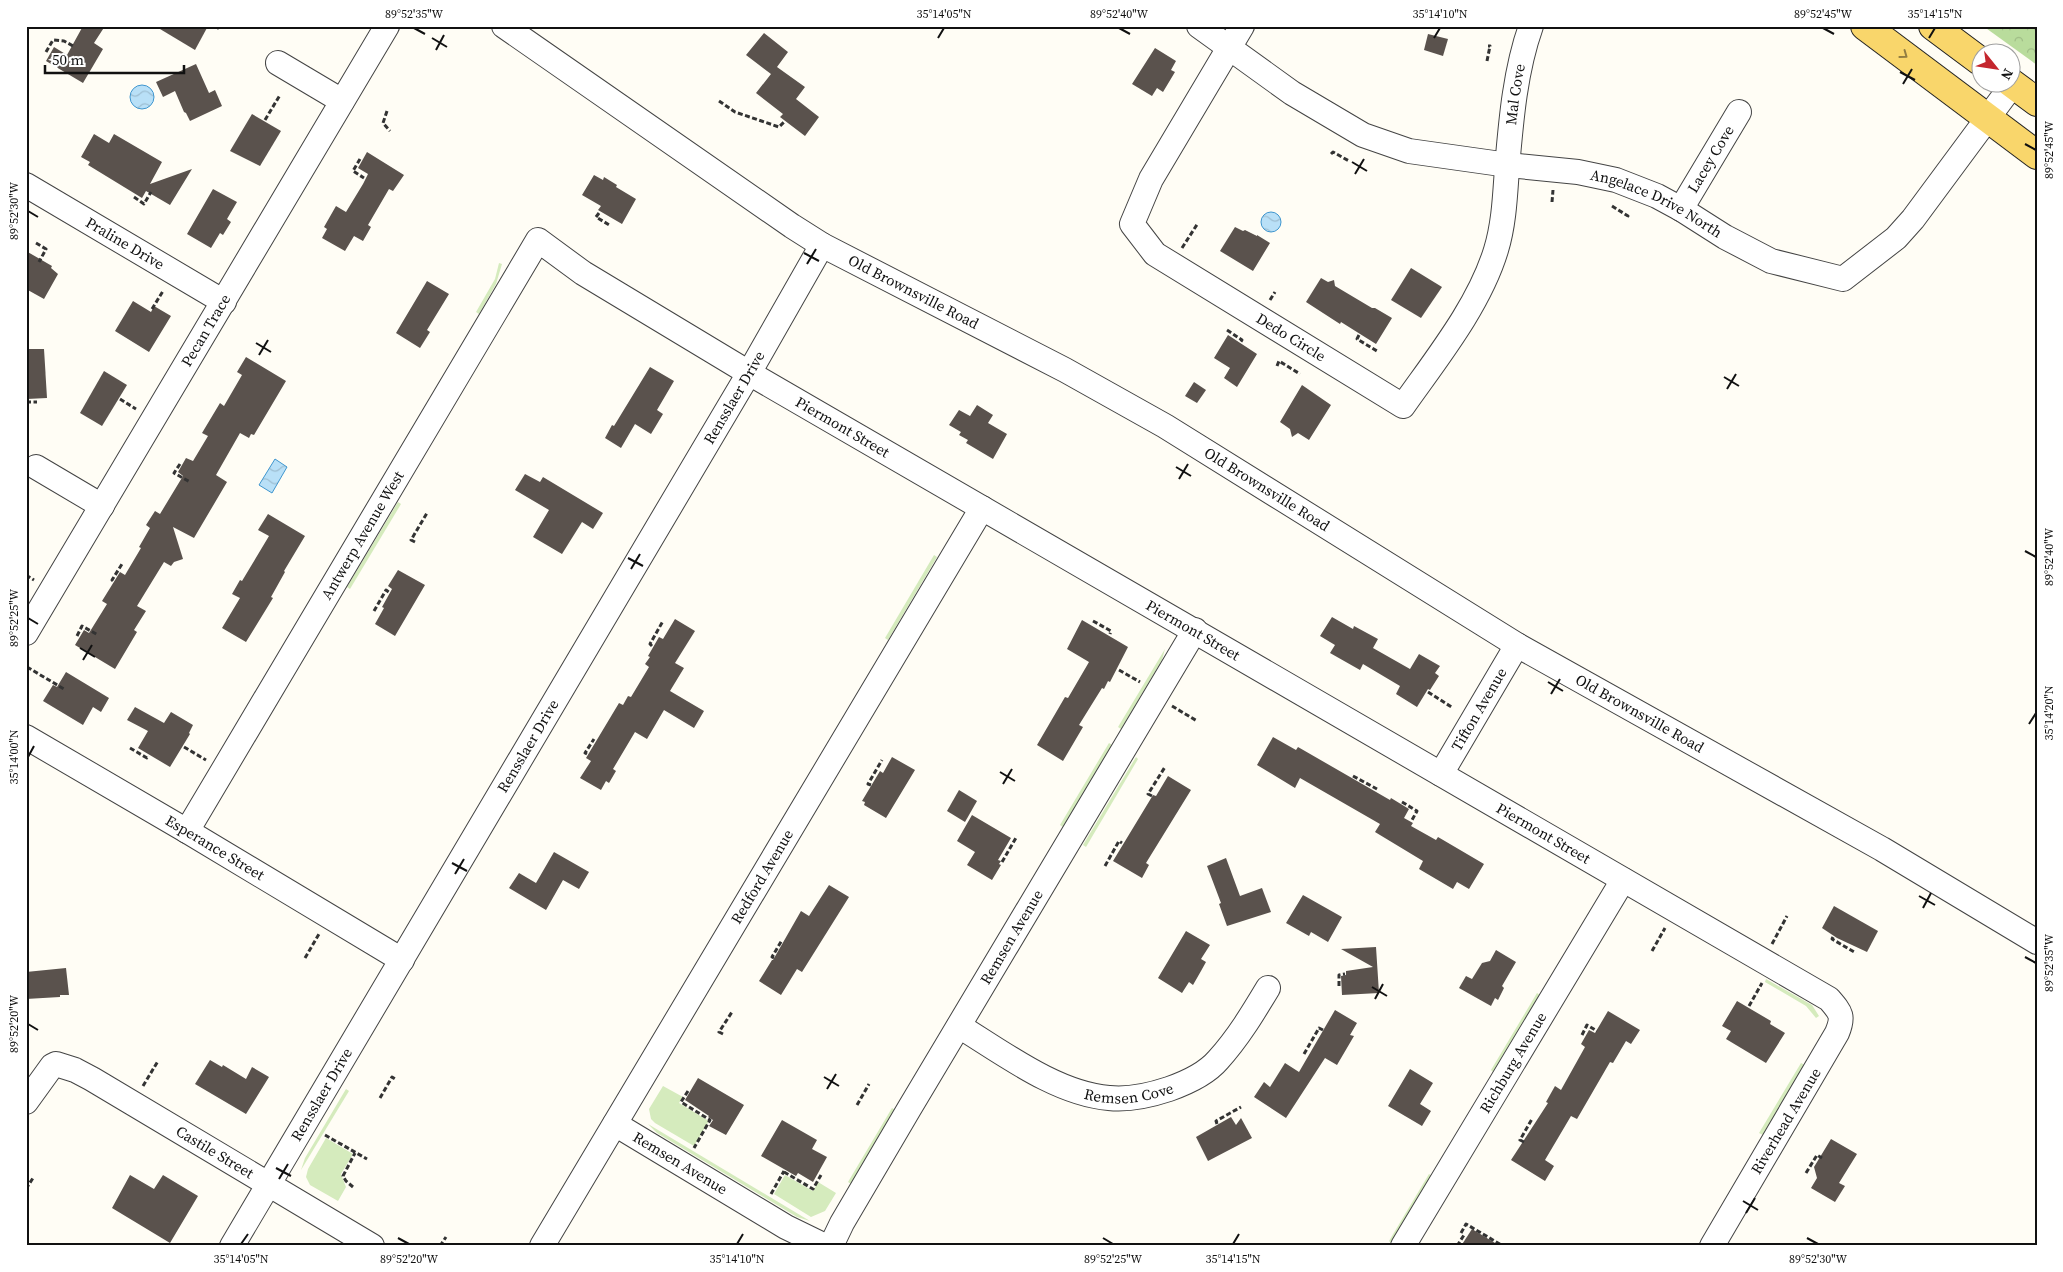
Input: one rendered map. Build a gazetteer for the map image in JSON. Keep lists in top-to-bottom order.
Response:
{
  "streets": {
    "street": [
      "Mal Cove",
      "Lacey Cove",
      "Angelace Drive North",
      "Praline Drive",
      "Old Brownsville Road",
      "Pecan Trace",
      "Dedo Circle",
      "Rensslaer Drive",
      "Piermont Street",
      "Antwerp Avenue West",
      "Tifton Avenue",
      "Esperance Street",
      "Redford Avenue",
      "Remsen Avenue",
      "Richburg Avenue",
      "Remsen Cove",
      "Riverhead Avenue",
      "Castile Street"
    ]
  },
  "crossings": [
    ["Mal Cove", "Angelace Drive North"],
    ["Mal Cove", "Dedo Circle"],
    ["Lacey Cove", "Angelace Drive North"],
    ["Angelace Drive North", "Dedo Circle"],
    ["Praline Drive", "Pecan Trace"],
    ["Old Brownsville Road", "Rensslaer Drive"],
    ["Old Brownsville Road", "Tifton Avenue"],
    ["Rensslaer Drive", "Piermont Street"],
    ["Rensslaer Drive", "Esperance Street"],
    ["Rensslaer Drive", "Castile Street"],
    ["Piermont Street", "Antwerp Avenue West"],
    ["Piermont Street", "Tifton Avenue"],
    ["Piermont Street", "Redford Avenue"],
    ["Piermont Street", "Remsen Avenue"],
    ["Piermont Street", "Richburg Avenue"],
    ["Piermont Street", "Riverhead Avenue"],
    ["Antwerp Avenue West", "Esperance Street"],
    ["Redford Avenue", "Remsen Avenue"],
    ["Remsen Avenue", "Remsen Cove"]
  ],
  "scale_bar": "50 m",
  "north": "bottom right",
  "coordinates": [
    "89°52'35\"W",
    "35°14'05\"N",
    "89°52'40\"W",
    "35°14'10\"N",
    "89°52'45\"W",
    "35°14'15\"N",
    "89°52'30\"W",
    "89°52'25\"W",
    "35°14'20\"N",
    "35°14'00\"N",
    "89°52'20\"W"
  ]
}
